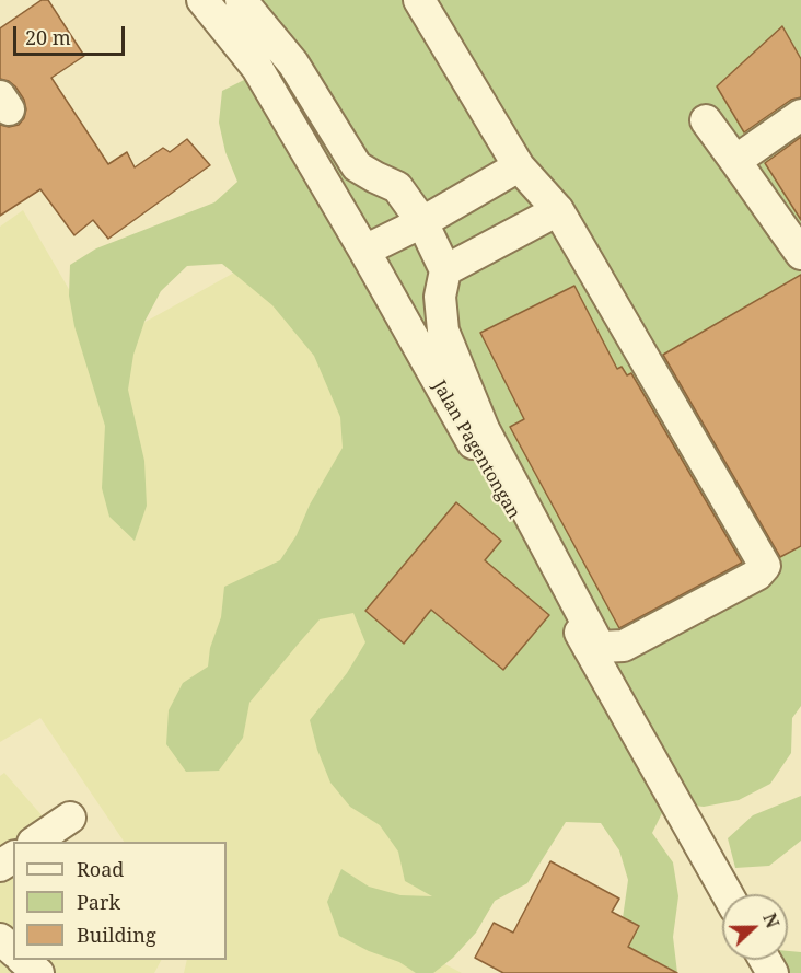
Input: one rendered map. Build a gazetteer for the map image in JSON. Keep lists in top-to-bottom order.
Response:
{
  "streets": {
    "street": ["Jalan Pagentongan"]
  },
  "legend": ["Road", "Park", "Building"],
  "scale_bar": "20 m",
  "north": "right"
}
